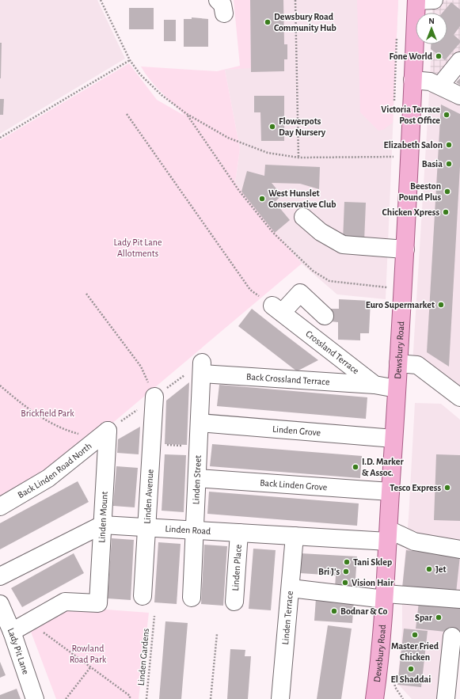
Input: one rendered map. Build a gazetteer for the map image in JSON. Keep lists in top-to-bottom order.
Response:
{
  "streets": {
    "main road": ["Dewsbury Road"],
    "street": [
      "Crossland Terrace",
      "Back Crossland Terrace",
      "Linden Grove",
      "Back Linden Road North",
      "Linden Street",
      "Back Linden Grove",
      "Linden Avenue",
      "Linden Mount",
      "Linden Road",
      "Linden Place",
      "Linden Terrace",
      "Lady Pit Lane"
    ],
    "path": ["Linden Gardens"]
  },
  "crossings": [
    ["Dewsbury Road", "Crossland Terrace"],
    ["Dewsbury Road", "Linden Grove"],
    ["Dewsbury Road", "Back Linden Grove"],
    ["Dewsbury Road", "Linden Road"],
    ["Crossland Terrace", "Back Crossland Terrace"],
    ["Back Crossland Terrace", "Linden Street"],
    ["Linden Grove", "Linden Street"],
    ["Back Linden Road North", "Linden Mount"],
    ["Linden Street", "Back Linden Grove"],
    ["Linden Street", "Linden Road"],
    ["Linden Avenue", "Linden Road"],
    ["Linden Mount", "Linden Road"],
    ["Linden Mount", "Lady Pit Lane"],
    ["Linden Road", "Linden Place"],
    ["Linden Road", "Linden Terrace"]
  ],
  "parks": ["Lady Pit Lane Allotments", "Brickfield Park", "Rowland Road Park"],
  "places": [
    "Dewsbury Road Community Hub",
    "Fone World",
    "Victoria Terrace Post Office",
    "Flowerpots Day Nursery",
    "Elizabeth Salon",
    "Basia",
    "Beeston Pound Plus",
    "West Hunslet Conservative Club",
    "Chicken Xpress",
    "Euro Supermarket",
    "I.D. Marker & Assoc.",
    "Tesco Express",
    "Tani Sklep",
    "Jet",
    "Bri J's",
    "Vision Hair",
    "Bodnar & Co",
    "Spar",
    "Master Fried Chicken",
    "El Shaddai"
  ],
  "north": "top"
}
